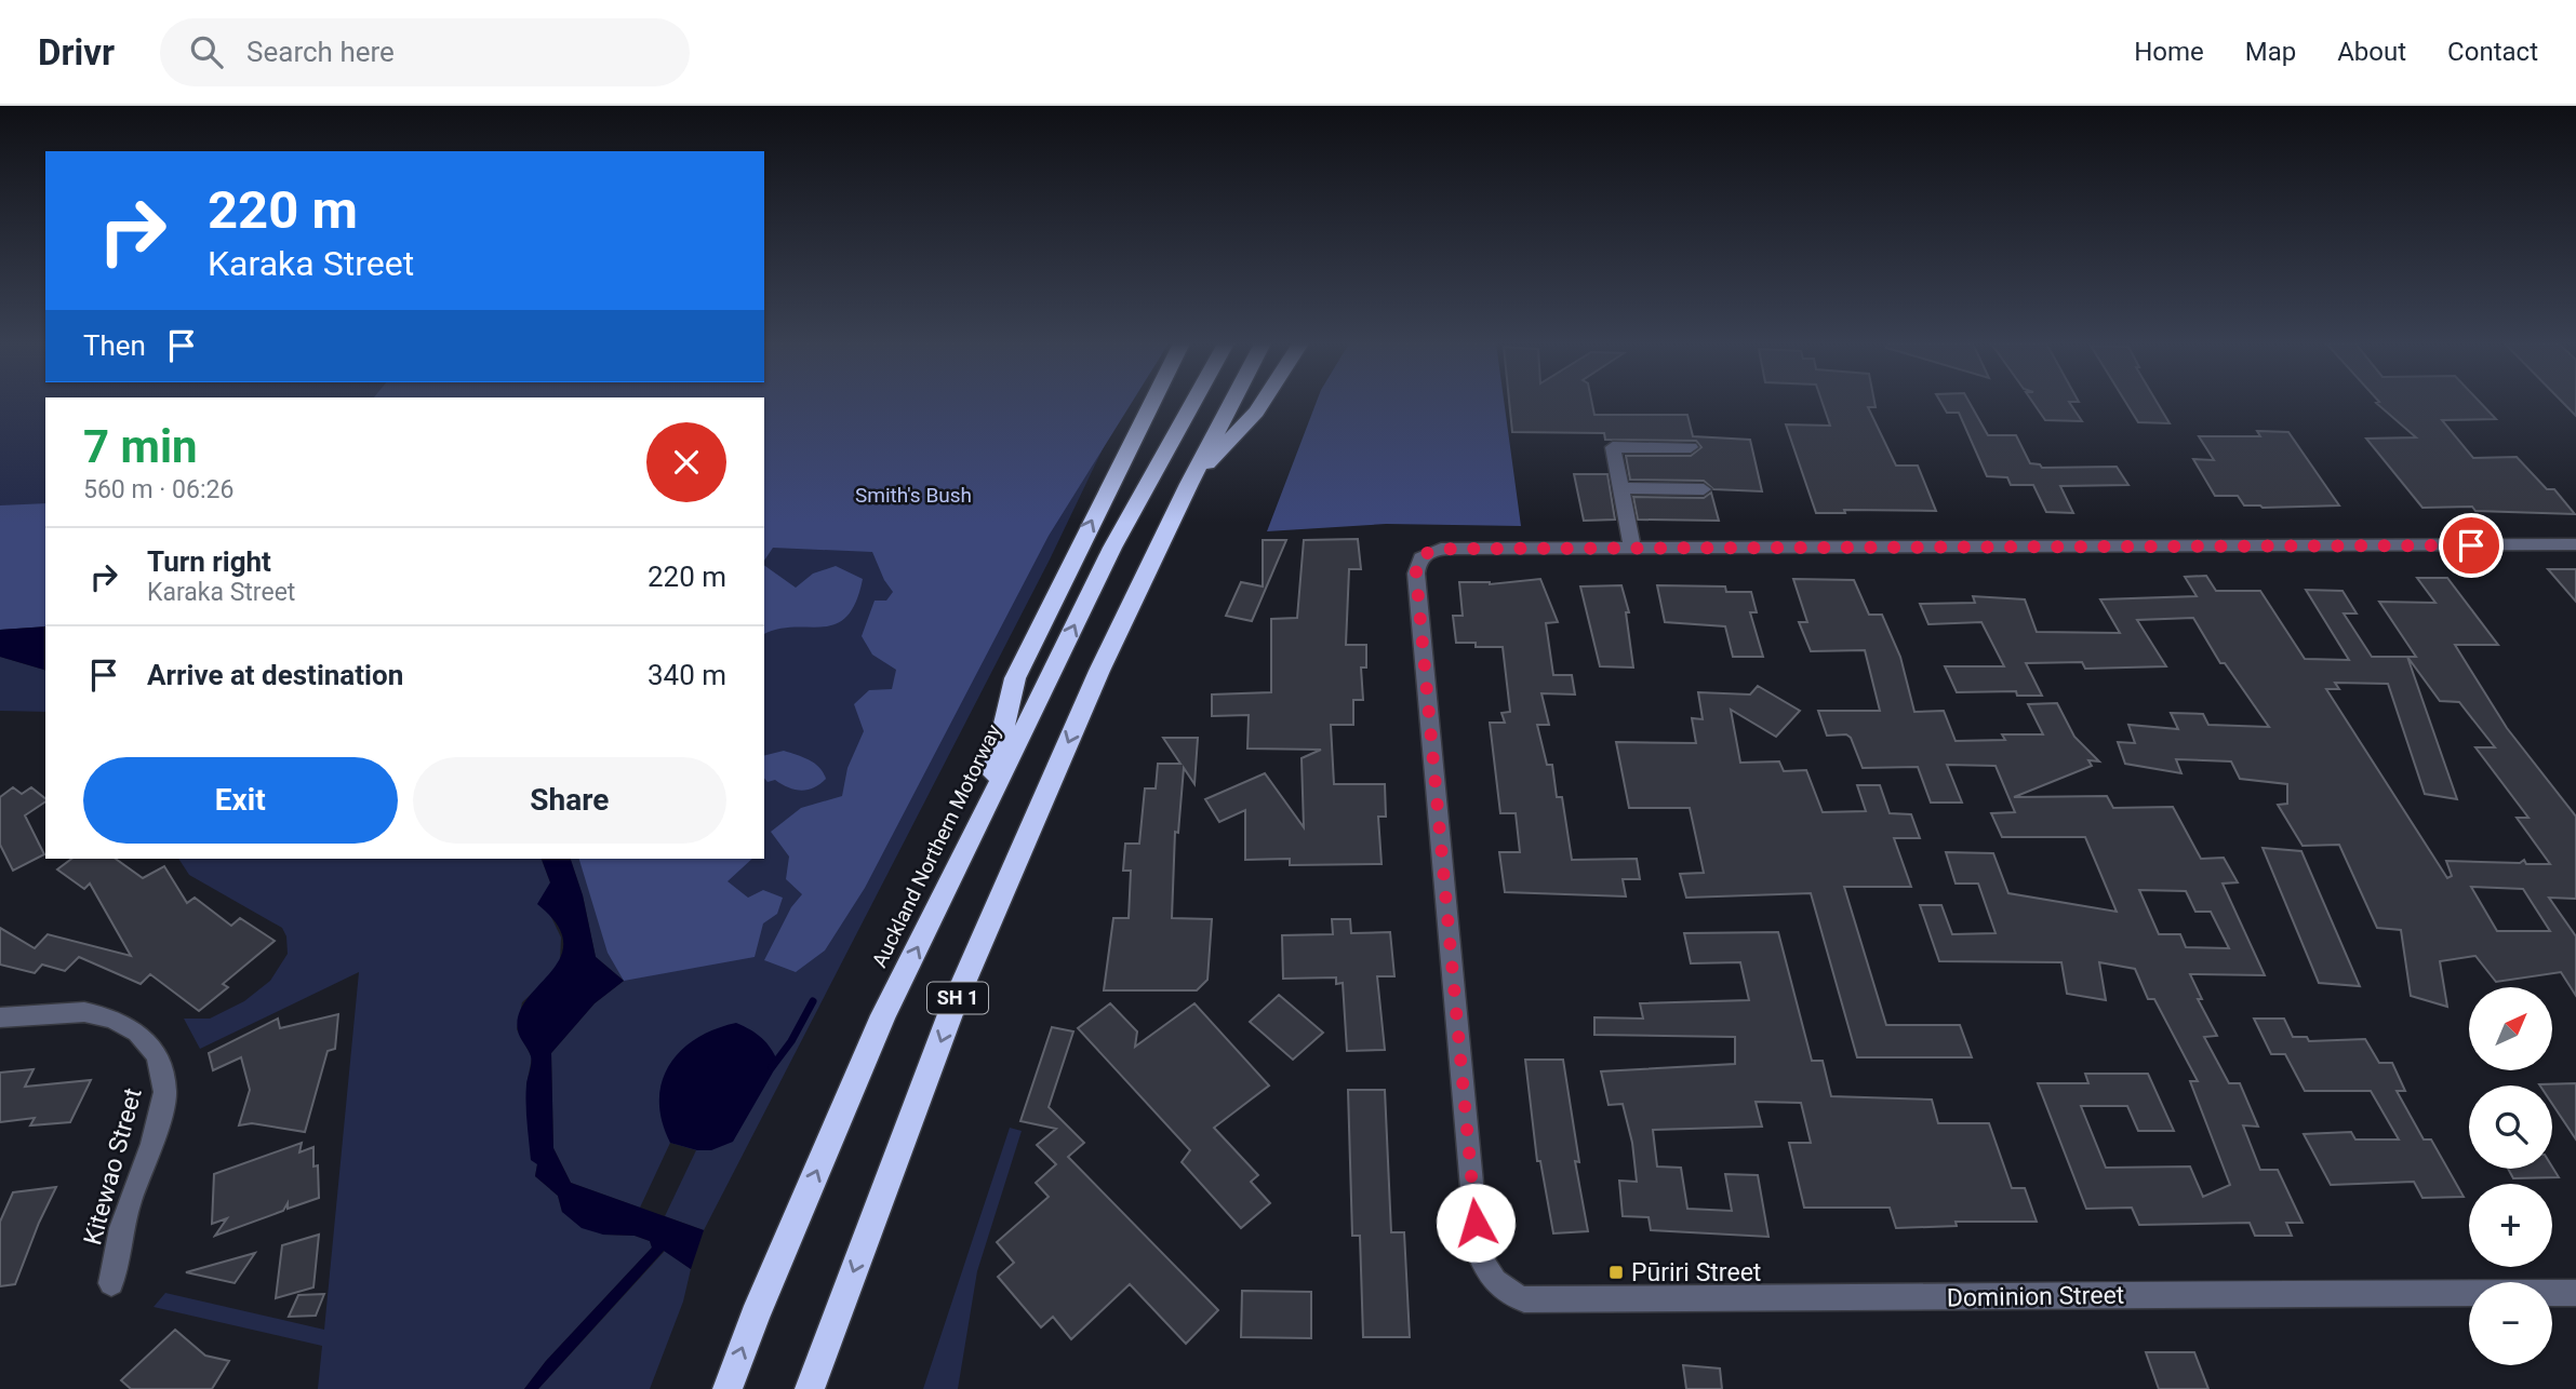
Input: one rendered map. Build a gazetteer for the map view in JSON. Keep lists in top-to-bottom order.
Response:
{
  "streets": {
    "highway": ["Auckland Northern Motorway", "SH 1"],
    "street": ["Kitewao Street", "Dominion Street"]
  },
  "parks": ["Smith's Bush"],
  "places": {
    "transit": ["Pūriri Street"]
  },
  "north": "top right",
  "page": {
    "header": "Drivr",
    "search": "Search here",
    "nav": [
      "Home",
      "Map",
      "About",
      "Contact"
    ],
    "turn": ["220 m", "Karaka Street"],
    "then": "Then",
    "heading": ["7 min", "560 m · 06:26"],
    "list": [
      {
        "name": "Turn right",
        "note": "Karaka Street",
        "value": "220 m"
      },
      {
        "name": "Arrive at destination",
        "value": "340 m"
      }
    ],
    "buttons": ["Exit", "Share"],
    "map_buttons": ["+", "−"]
  }
}
